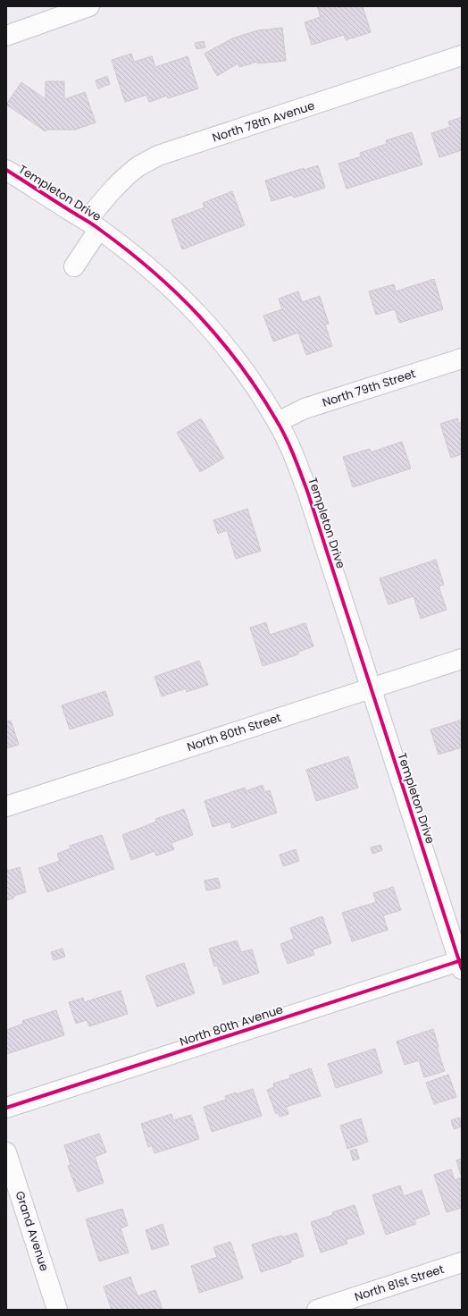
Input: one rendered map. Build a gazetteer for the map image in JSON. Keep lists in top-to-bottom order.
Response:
{
  "streets": {
    "street": [
      "North 78th Avenue",
      "Templeton Drive",
      "North 79th Street",
      "North 80th Street",
      "North 80th Avenue",
      "Grand Avenue",
      "North 81st Street"
    ]
  },
  "crossings": [
    ["North 78th Avenue", "Templeton Drive"],
    ["Templeton Drive", "North 79th Street"],
    ["Templeton Drive", "North 80th Street"],
    ["Templeton Drive", "North 80th Avenue"]
  ]
}
